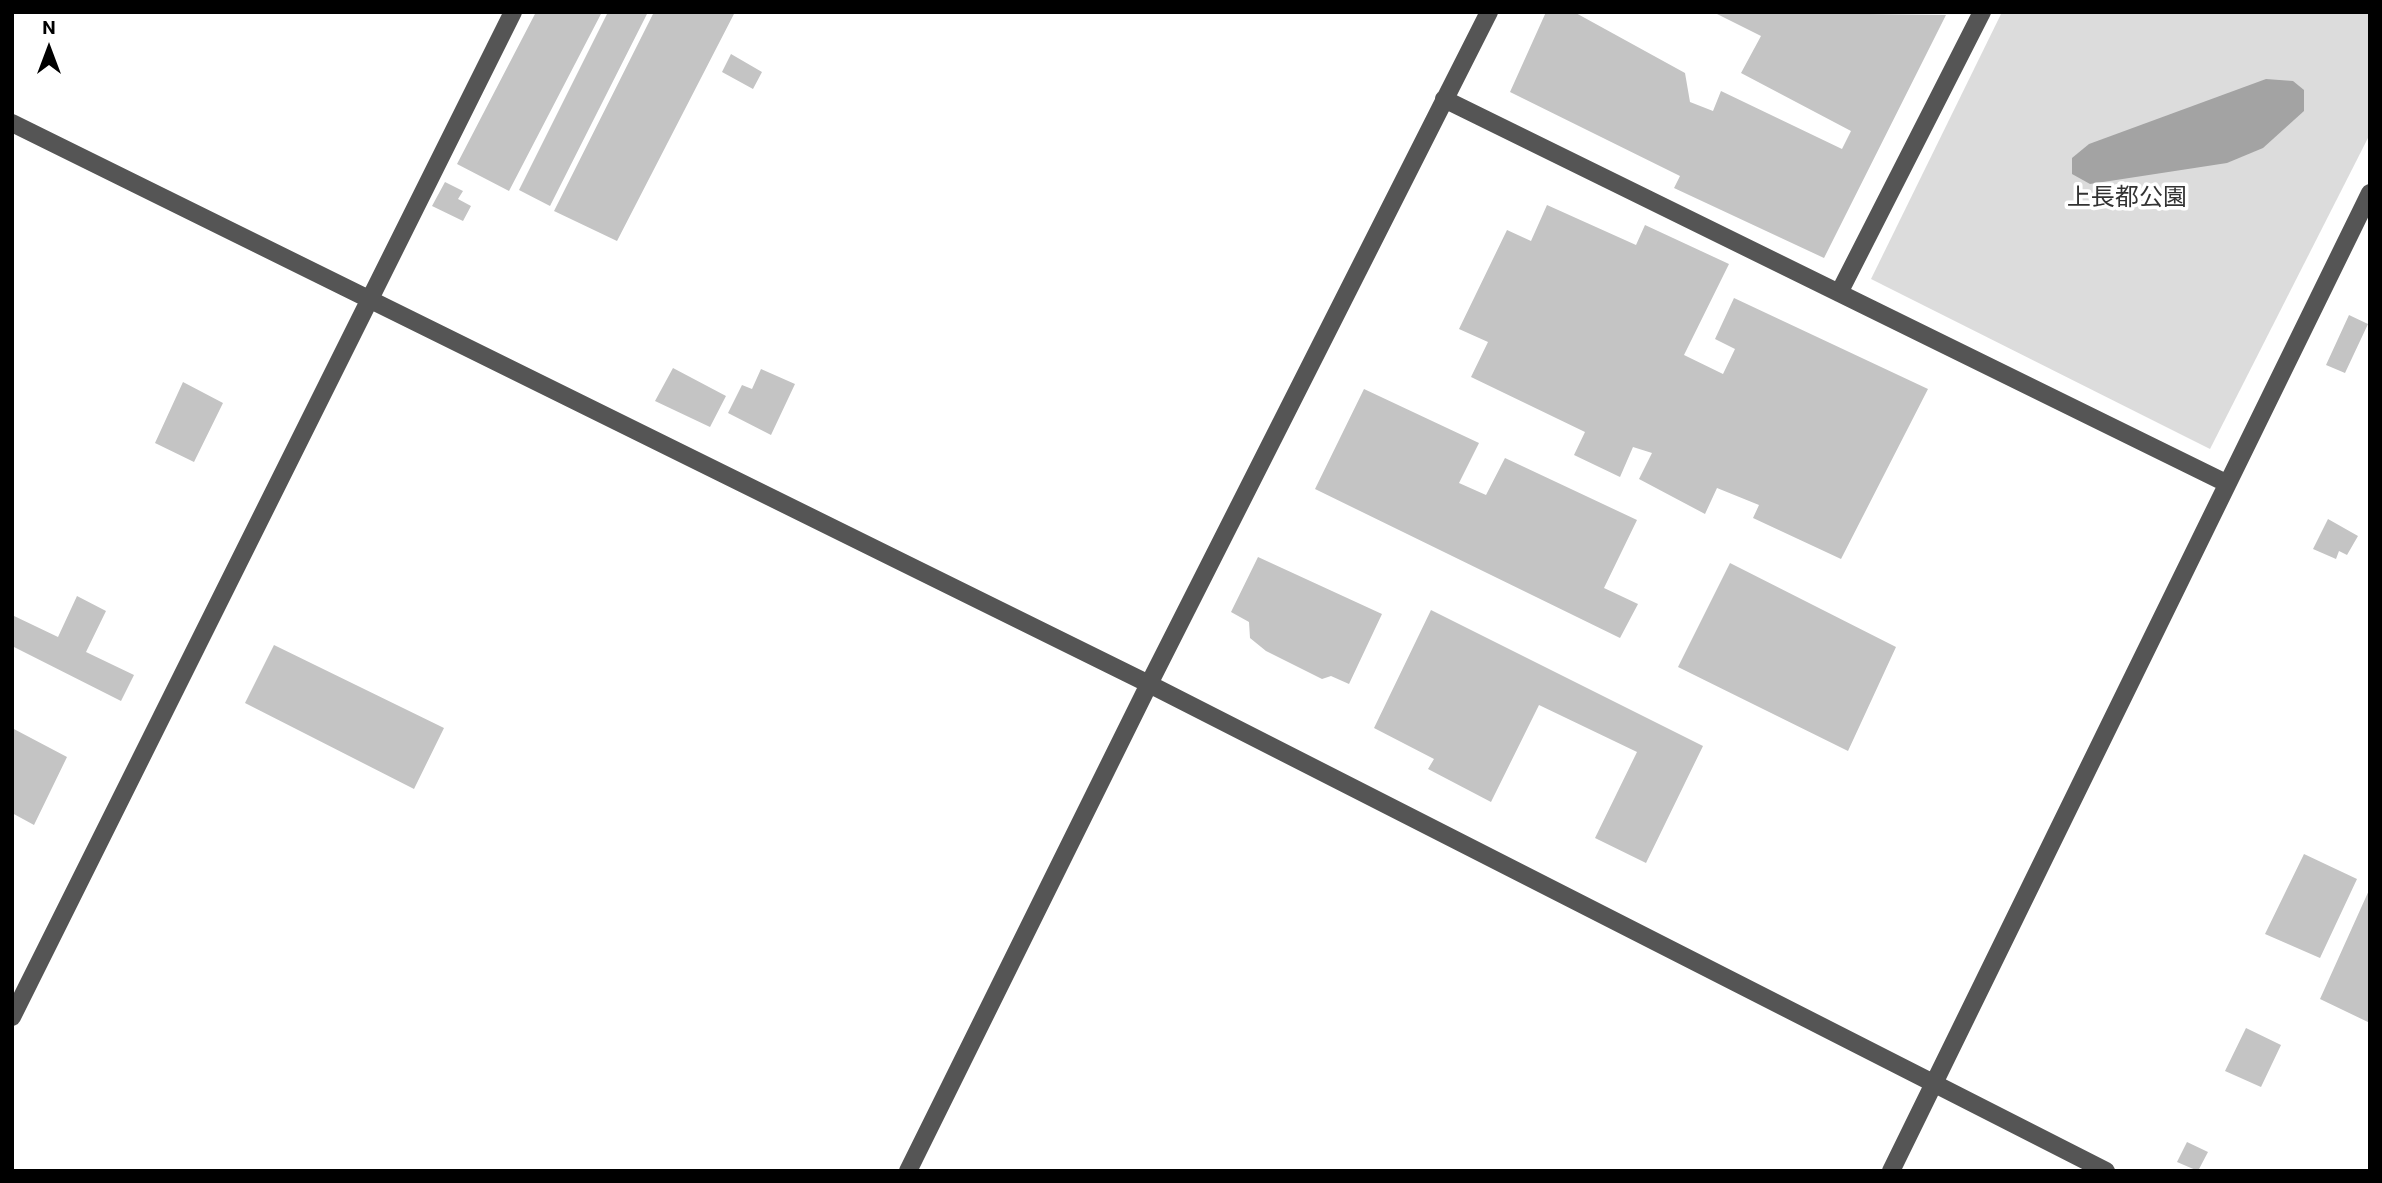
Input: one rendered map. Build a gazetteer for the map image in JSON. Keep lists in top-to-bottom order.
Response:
{
  "parks": ["上長都公園"],
  "north": "top"
}
